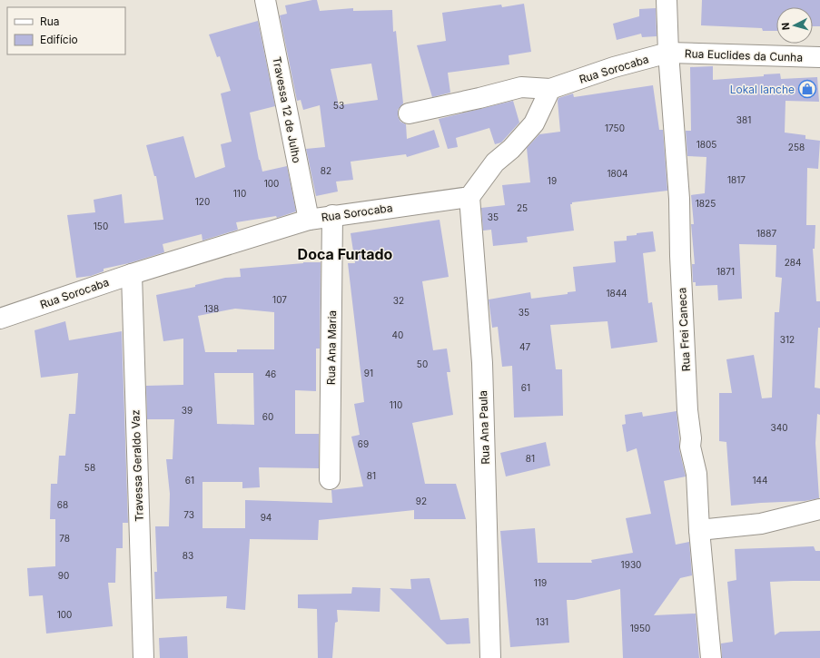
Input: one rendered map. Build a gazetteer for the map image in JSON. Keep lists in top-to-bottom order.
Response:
{
  "streets": {
    "street": [
      "Rua Euclides da Cunha",
      "Rua Sorocaba",
      "Travessa 12 de Julho",
      "Rua Frei Caneca",
      "Rua Ana Maria",
      "Rua Ana Paula",
      "Travessa Geraldo Vaz"
    ]
  },
  "crossings": [
    ["Rua Euclides da Cunha", "Rua Sorocaba"],
    ["Rua Euclides da Cunha", "Rua Frei Caneca"],
    ["Rua Sorocaba", "Travessa 12 de Julho"],
    ["Rua Sorocaba", "Rua Frei Caneca"],
    ["Rua Sorocaba", "Rua Ana Maria"],
    ["Rua Sorocaba", "Rua Ana Paula"],
    ["Rua Sorocaba", "Travessa Geraldo Vaz"]
  ],
  "districts": ["Doca Furtado"],
  "places": {
    "shop": ["Lokal lanche"]
  },
  "house_numbers": [
    "53",
    "381",
    "1750",
    "1805",
    "258",
    "82",
    "1804",
    "1817",
    "19",
    "100",
    "110",
    "120",
    "1825",
    "25",
    "35",
    "150",
    "1887",
    "284",
    "1871",
    "1844",
    "107",
    "32",
    "138",
    "35",
    "40",
    "312",
    "47",
    "50",
    "91",
    "46",
    "61",
    "110",
    "39",
    "60",
    "340",
    "69",
    "81",
    "58",
    "81",
    "61",
    "144",
    "92",
    "68",
    "73",
    "94",
    "78",
    "83",
    "1930",
    "90",
    "119",
    "100",
    "131",
    "1950"
  ],
  "legend": ["Rua", "Edifício"],
  "north": "left"
}
